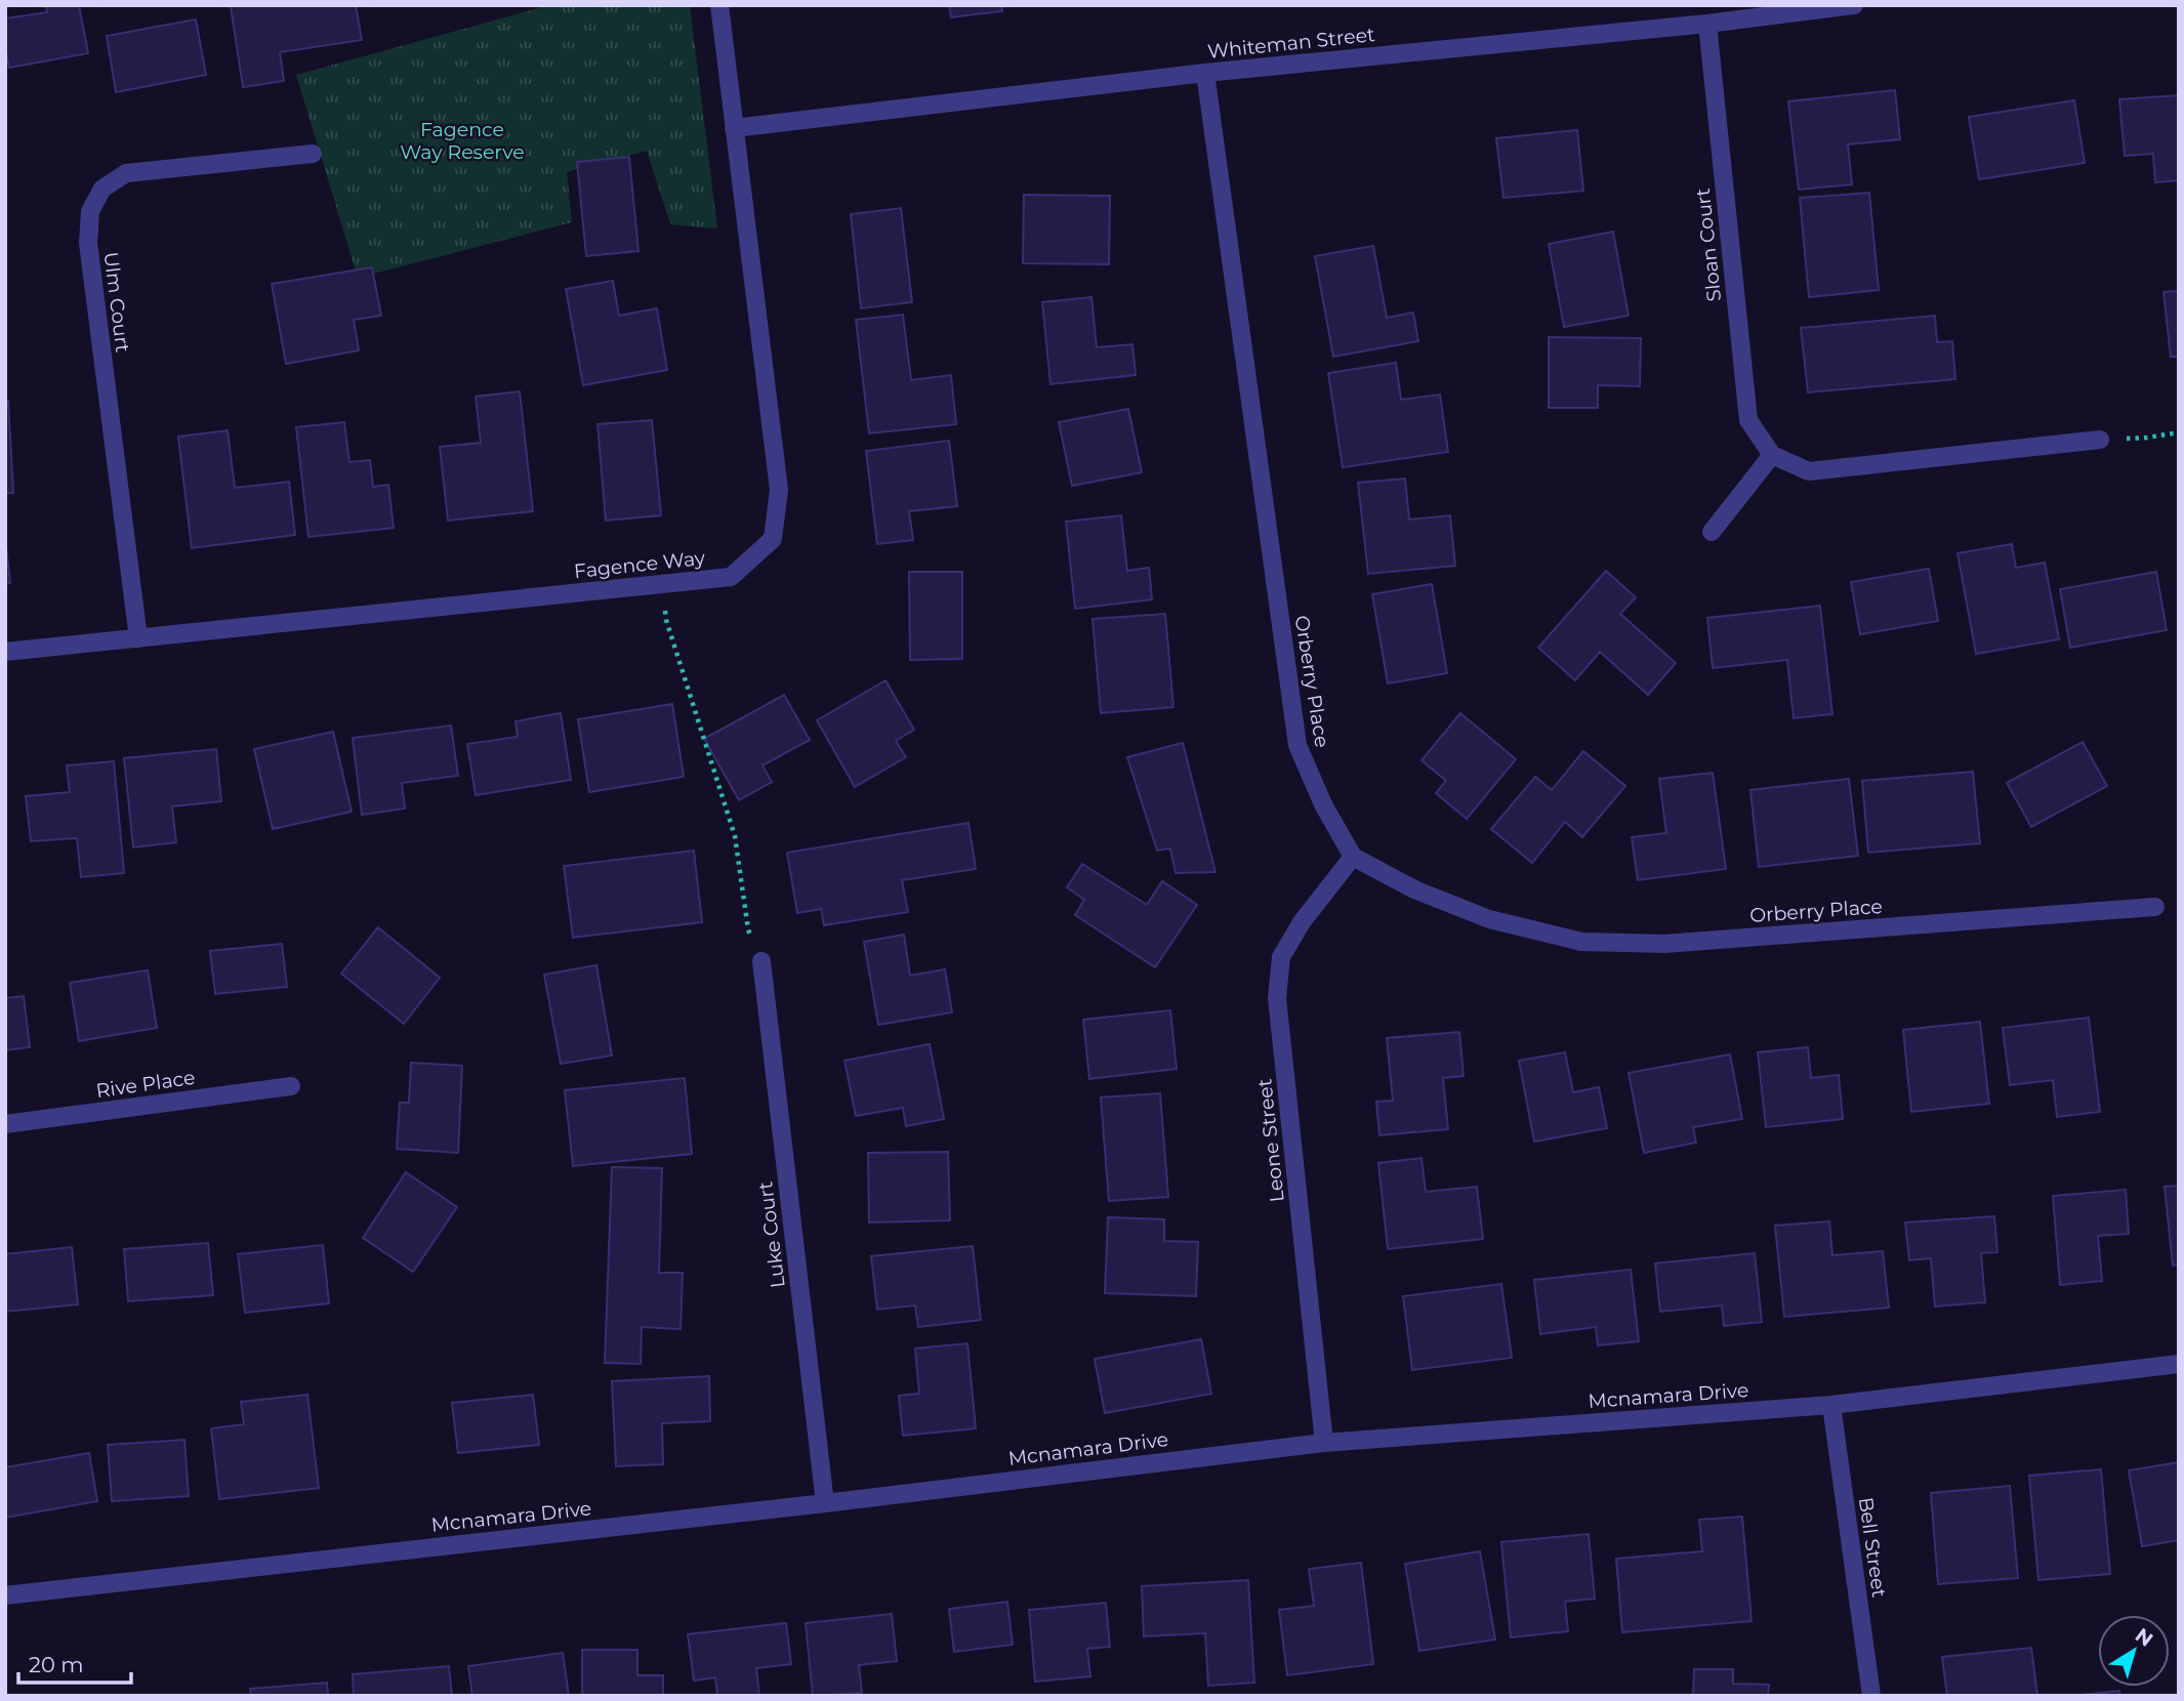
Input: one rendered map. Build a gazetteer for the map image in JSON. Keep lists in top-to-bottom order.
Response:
{
  "streets": {
    "street": [
      "Whiteman Street",
      "Sloan Court",
      "Ulm Court",
      "Fagence Way",
      "Orberry Place",
      "Rive Place",
      "Leone Street",
      "Luke Court",
      "Mcnamara Drive",
      "Bell Street"
    ]
  },
  "crossings": [
    ["Whiteman Street", "Sloan Court"],
    ["Whiteman Street", "Fagence Way"],
    ["Whiteman Street", "Orberry Place"],
    ["Ulm Court", "Fagence Way"],
    ["Orberry Place", "Leone Street"],
    ["Leone Street", "Mcnamara Drive"],
    ["Luke Court", "Mcnamara Drive"],
    ["Mcnamara Drive", "Bell Street"]
  ],
  "parks": ["Fagence Way Reserve"],
  "scale_bar": "20 m",
  "north": "top right"
}
